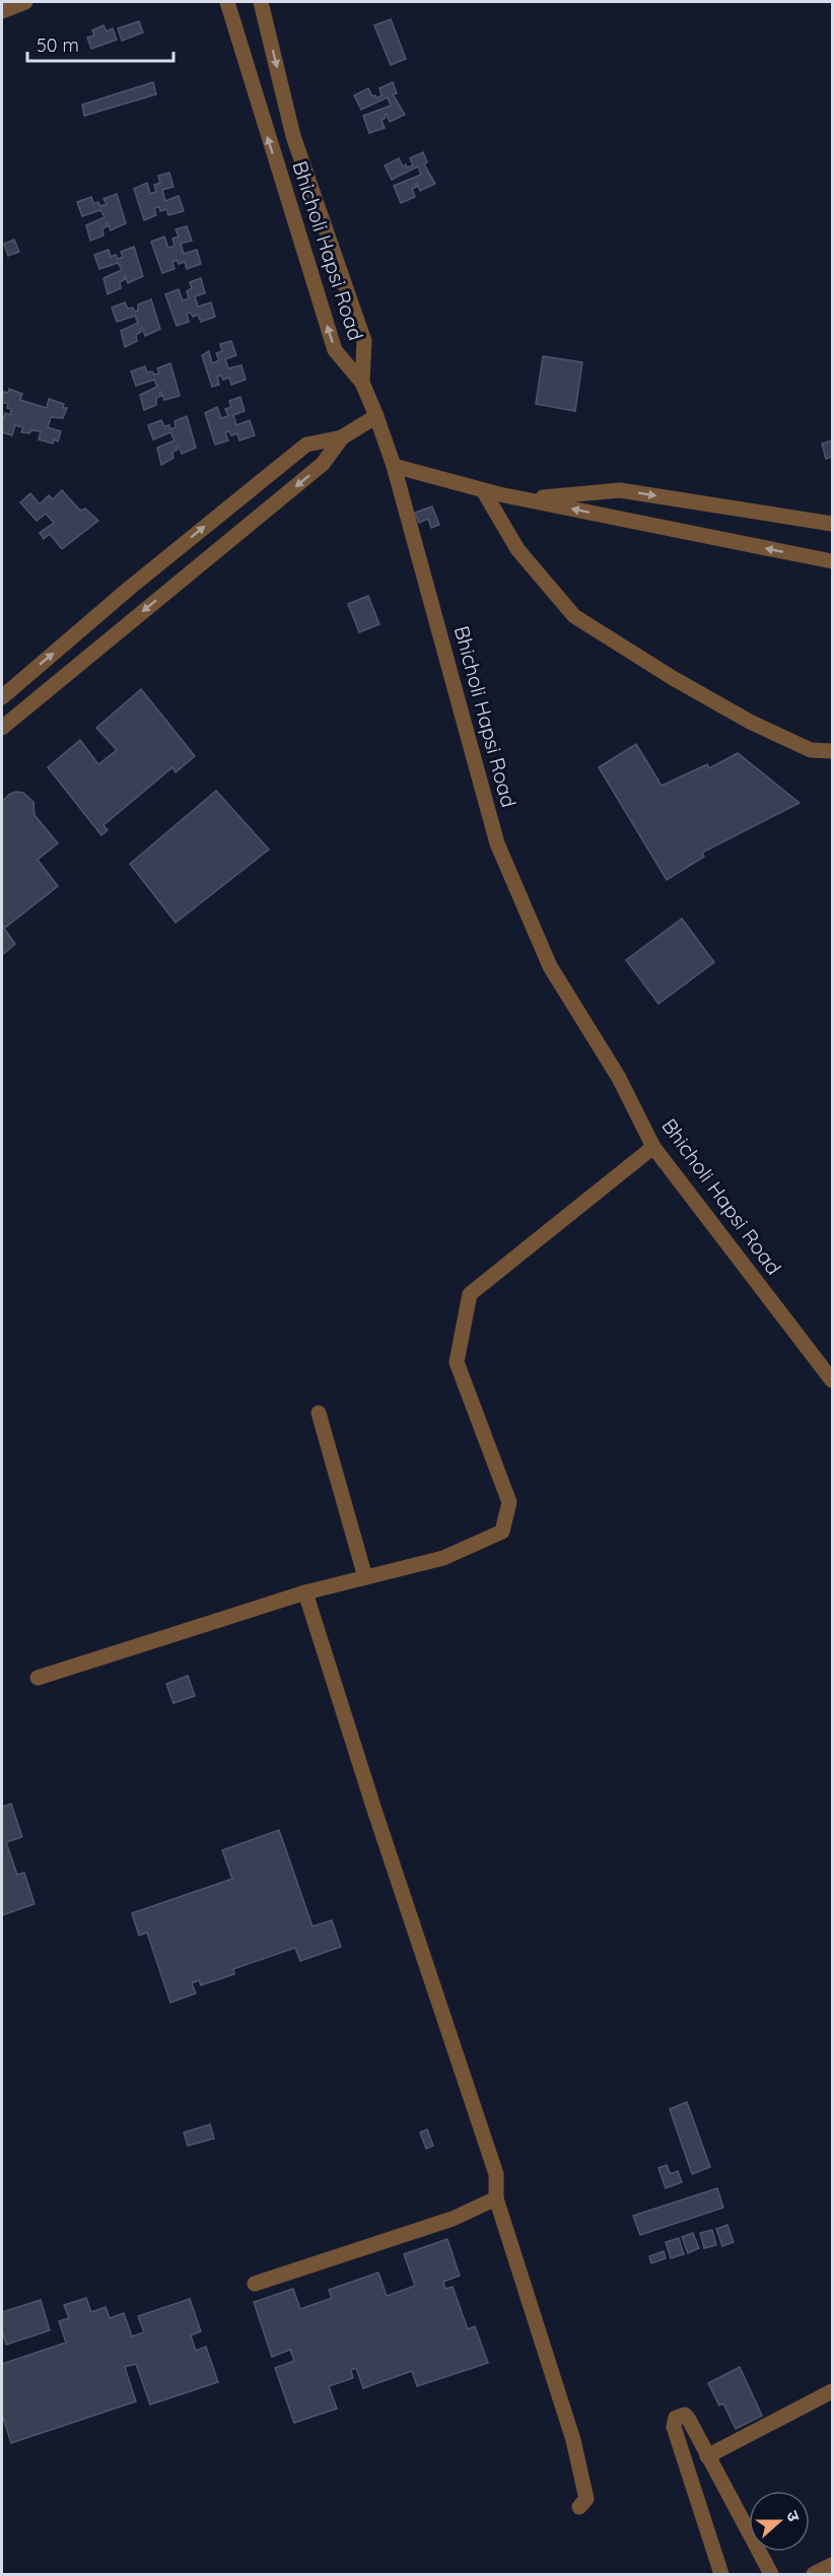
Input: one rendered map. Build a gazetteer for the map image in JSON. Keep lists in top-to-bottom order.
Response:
{
  "streets": {
    "street": ["Bhicholi Hapsi Road"]
  },
  "scale_bar": "50 m",
  "north": "right"
}
